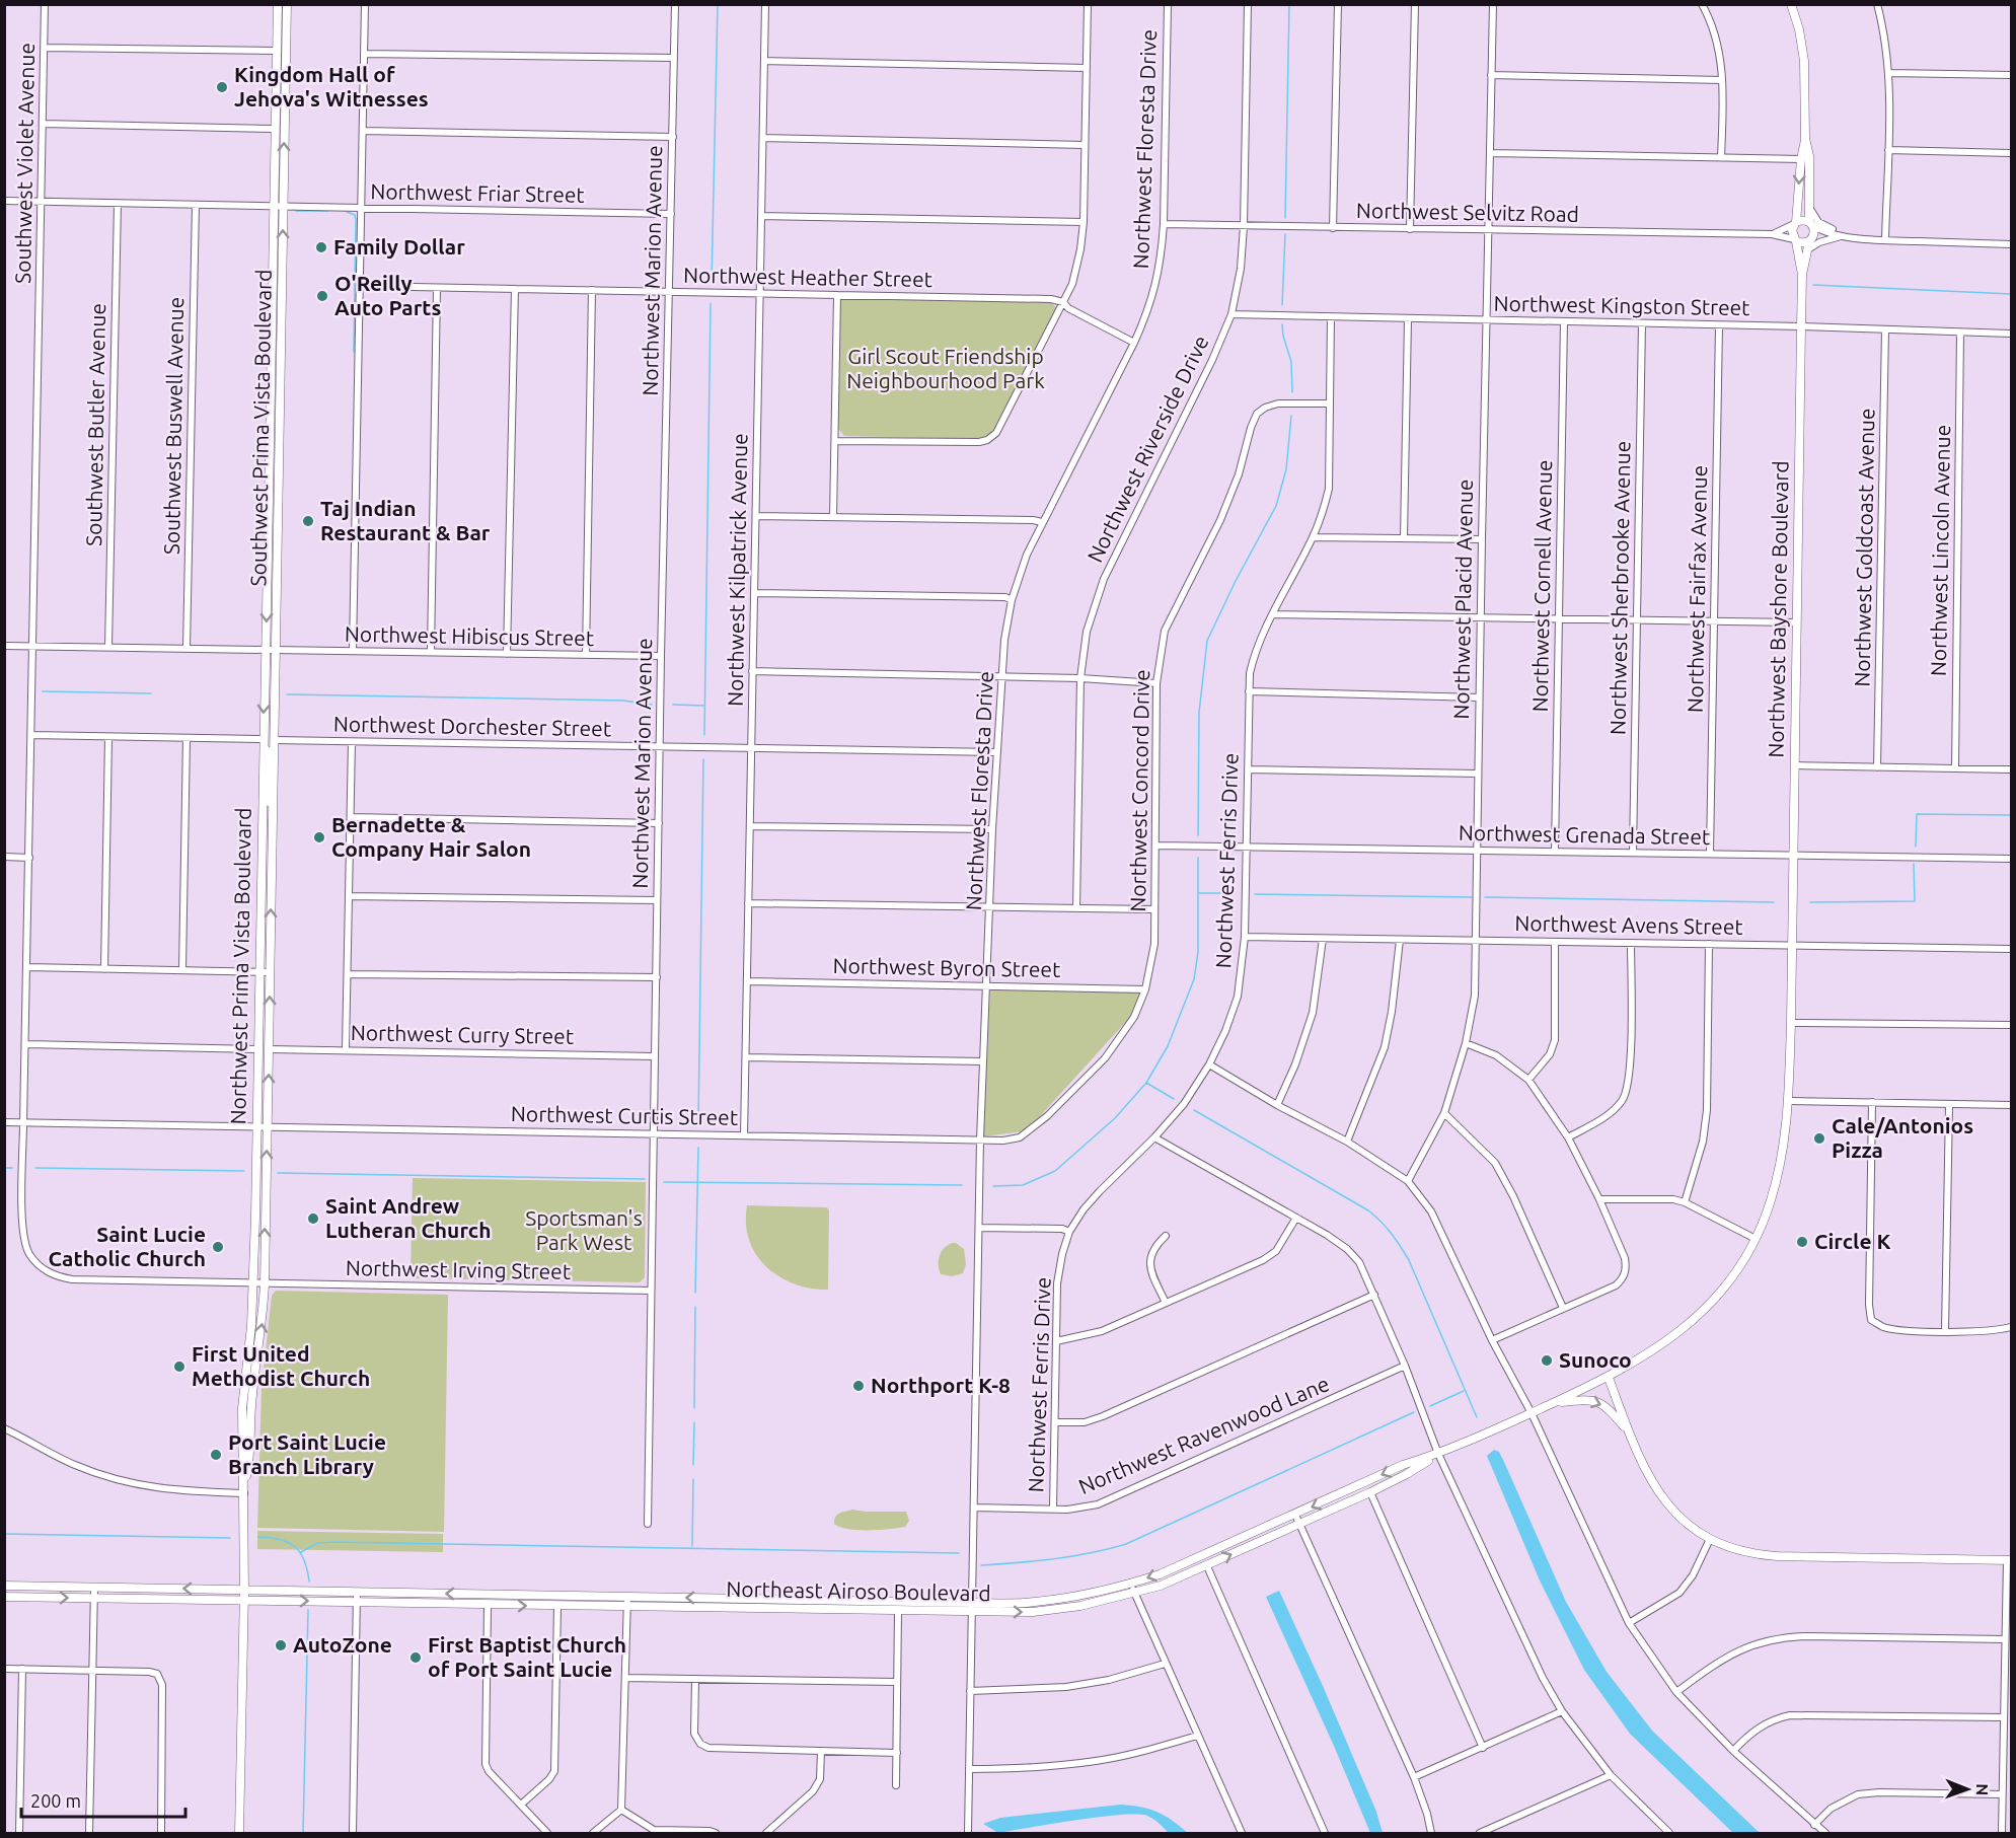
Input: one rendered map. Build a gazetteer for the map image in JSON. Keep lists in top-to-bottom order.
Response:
{
  "streets": {
    "main road": [
      "Southwest Prima Vista Boulevard",
      "Northwest Bayshore Boulevard",
      "Northwest Prima Vista Boulevard",
      "Northeast Airoso Boulevard"
    ],
    "street": [
      "Northwest Floresta Drive",
      "Southwest Violet Avenue",
      "Northwest Friar Street",
      "Northwest Selvitz Road",
      "Northwest Marion Avenue",
      "Northwest Heather Street",
      "Northwest Kingston Street",
      "Southwest Butler Avenue",
      "Southwest Buswell Avenue",
      "Northwest Riverside Drive",
      "Northwest Goldcoast Avenue",
      "Northwest Lincoln Avenue",
      "Northwest Kilpatrick Avenue",
      "Northwest Cornell Avenue",
      "Northwest Sherbrooke Avenue",
      "Northwest Fairfax Avenue",
      "Northwest Placid Avenue",
      "Northwest Hibiscus Street",
      "Northwest Dorchester Street",
      "Northwest Concord Drive",
      "Northwest Grenada Street",
      "Northwest Ferris Drive",
      "Northwest Avens Street",
      "Northwest Byron Street",
      "Northwest Curry Street",
      "Northwest Curtis Street",
      "Northwest Irving Street",
      "Northwest Ravenwood Lane"
    ]
  },
  "crossings": [
    ["Northwest Floresta Drive", "Northwest Selvitz Road"],
    ["Northwest Floresta Drive", "Northwest Heather Street"],
    ["Northwest Floresta Drive", "Northwest Dorchester Street"],
    ["Northwest Floresta Drive", "Northwest Concord Drive"],
    ["Northwest Floresta Drive", "Northwest Byron Street"],
    ["Northwest Floresta Drive", "Northwest Curtis Street"],
    ["Northwest Floresta Drive", "Northwest Ravenwood Lane"],
    ["Northwest Floresta Drive", "Northeast Airoso Boulevard"],
    ["Southwest Violet Avenue", "Northwest Friar Street"],
    ["Southwest Violet Avenue", "Northwest Hibiscus Street"],
    ["Southwest Violet Avenue", "Northwest Curtis Street"],
    ["Southwest Violet Avenue", "Northwest Irving Street"],
    ["Northwest Friar Street", "Northwest Marion Avenue"],
    ["Northwest Friar Street", "Southwest Butler Avenue"],
    ["Northwest Friar Street", "Southwest Buswell Avenue"],
    ["Northwest Friar Street", "Southwest Prima Vista Boulevard"],
    ["Northwest Selvitz Road", "Northwest Riverside Drive"],
    ["Northwest Selvitz Road", "Northwest Placid Avenue"],
    ["Northwest Selvitz Road", "Northwest Bayshore Boulevard"],
    ["Northwest Marion Avenue", "Northwest Heather Street"],
    ["Northwest Marion Avenue", "Northwest Hibiscus Street"],
    ["Northwest Marion Avenue", "Northwest Dorchester Street"],
    ["Northwest Marion Avenue", "Northwest Curry Street"],
    ["Northwest Marion Avenue", "Northwest Curtis Street"],
    ["Northwest Marion Avenue", "Northwest Irving Street"],
    ["Northwest Heather Street", "Northwest Kilpatrick Avenue"],
    ["Northwest Kingston Street", "Northwest Riverside Drive"],
    ["Northwest Kingston Street", "Northwest Goldcoast Avenue"],
    ["Northwest Kingston Street", "Northwest Lincoln Avenue"],
    ["Northwest Kingston Street", "Northwest Cornell Avenue"],
    ["Northwest Kingston Street", "Northwest Sherbrooke Avenue"],
    ["Northwest Kingston Street", "Northwest Fairfax Avenue"],
    ["Northwest Kingston Street", "Northwest Placid Avenue"],
    ["Northwest Kingston Street", "Northwest Bayshore Boulevard"],
    ["Northwest Kingston Street", "Northwest Ferris Drive"],
    ["Southwest Butler Avenue", "Northwest Hibiscus Street"],
    ["Southwest Buswell Avenue", "Northwest Hibiscus Street"],
    ["Southwest Prima Vista Boulevard", "Northwest Hibiscus Street"],
    ["Southwest Prima Vista Boulevard", "Northwest Prima Vista Boulevard"],
    ["Northwest Kilpatrick Avenue", "Northwest Dorchester Street"],
    ["Northwest Kilpatrick Avenue", "Northwest Byron Street"],
    ["Northwest Kilpatrick Avenue", "Northwest Curtis Street"],
    ["Northwest Cornell Avenue", "Northwest Grenada Street"],
    ["Northwest Sherbrooke Avenue", "Northwest Grenada Street"],
    ["Northwest Fairfax Avenue", "Northwest Grenada Street"],
    ["Northwest Placid Avenue", "Northwest Grenada Street"],
    ["Northwest Placid Avenue", "Northwest Avens Street"],
    ["Northwest Bayshore Boulevard", "Northwest Grenada Street"],
    ["Northwest Bayshore Boulevard", "Northwest Avens Street"],
    ["Northwest Bayshore Boulevard", "Northeast Airoso Boulevard"],
    ["Northwest Hibiscus Street", "Northwest Prima Vista Boulevard"],
    ["Northwest Dorchester Street", "Northwest Prima Vista Boulevard"],
    ["Northwest Concord Drive", "Northwest Grenada Street"],
    ["Northwest Concord Drive", "Northwest Ferris Drive"],
    ["Northwest Concord Drive", "Northwest Byron Street"],
    ["Northwest Concord Drive", "Northwest Curtis Street"],
    ["Northwest Grenada Street", "Northwest Ferris Drive"],
    ["Northwest Ferris Drive", "Northwest Avens Street"],
    ["Northwest Ferris Drive", "Northwest Ravenwood Lane"],
    ["Northwest Prima Vista Boulevard", "Northwest Curry Street"],
    ["Northwest Prima Vista Boulevard", "Northwest Curtis Street"],
    ["Northwest Prima Vista Boulevard", "Northwest Irving Street"]
  ],
  "parks": ["Girl Scout Friendship Neighbourhood Park", "Sportsman's Park West"],
  "places": [
    "Kingdom Hall of Jehova's Witnesses",
    "Family Dollar",
    "O'Reilly Auto Parts",
    "Taj Indian Restaurant & Bar",
    "Bernadette & Company Hair Salon",
    "Cale/Antonios Pizza",
    "Saint Andrew Lutheran Church",
    "Circle K",
    "Saint Lucie Catholic Church",
    "Sunoco",
    "First United Methodist Church",
    "Northport K-8",
    "Port Saint Lucie Branch Library",
    "AutoZone",
    "First Baptist Church of Port Saint Lucie"
  ],
  "scale_bar": "200 m",
  "north": "right"
}
